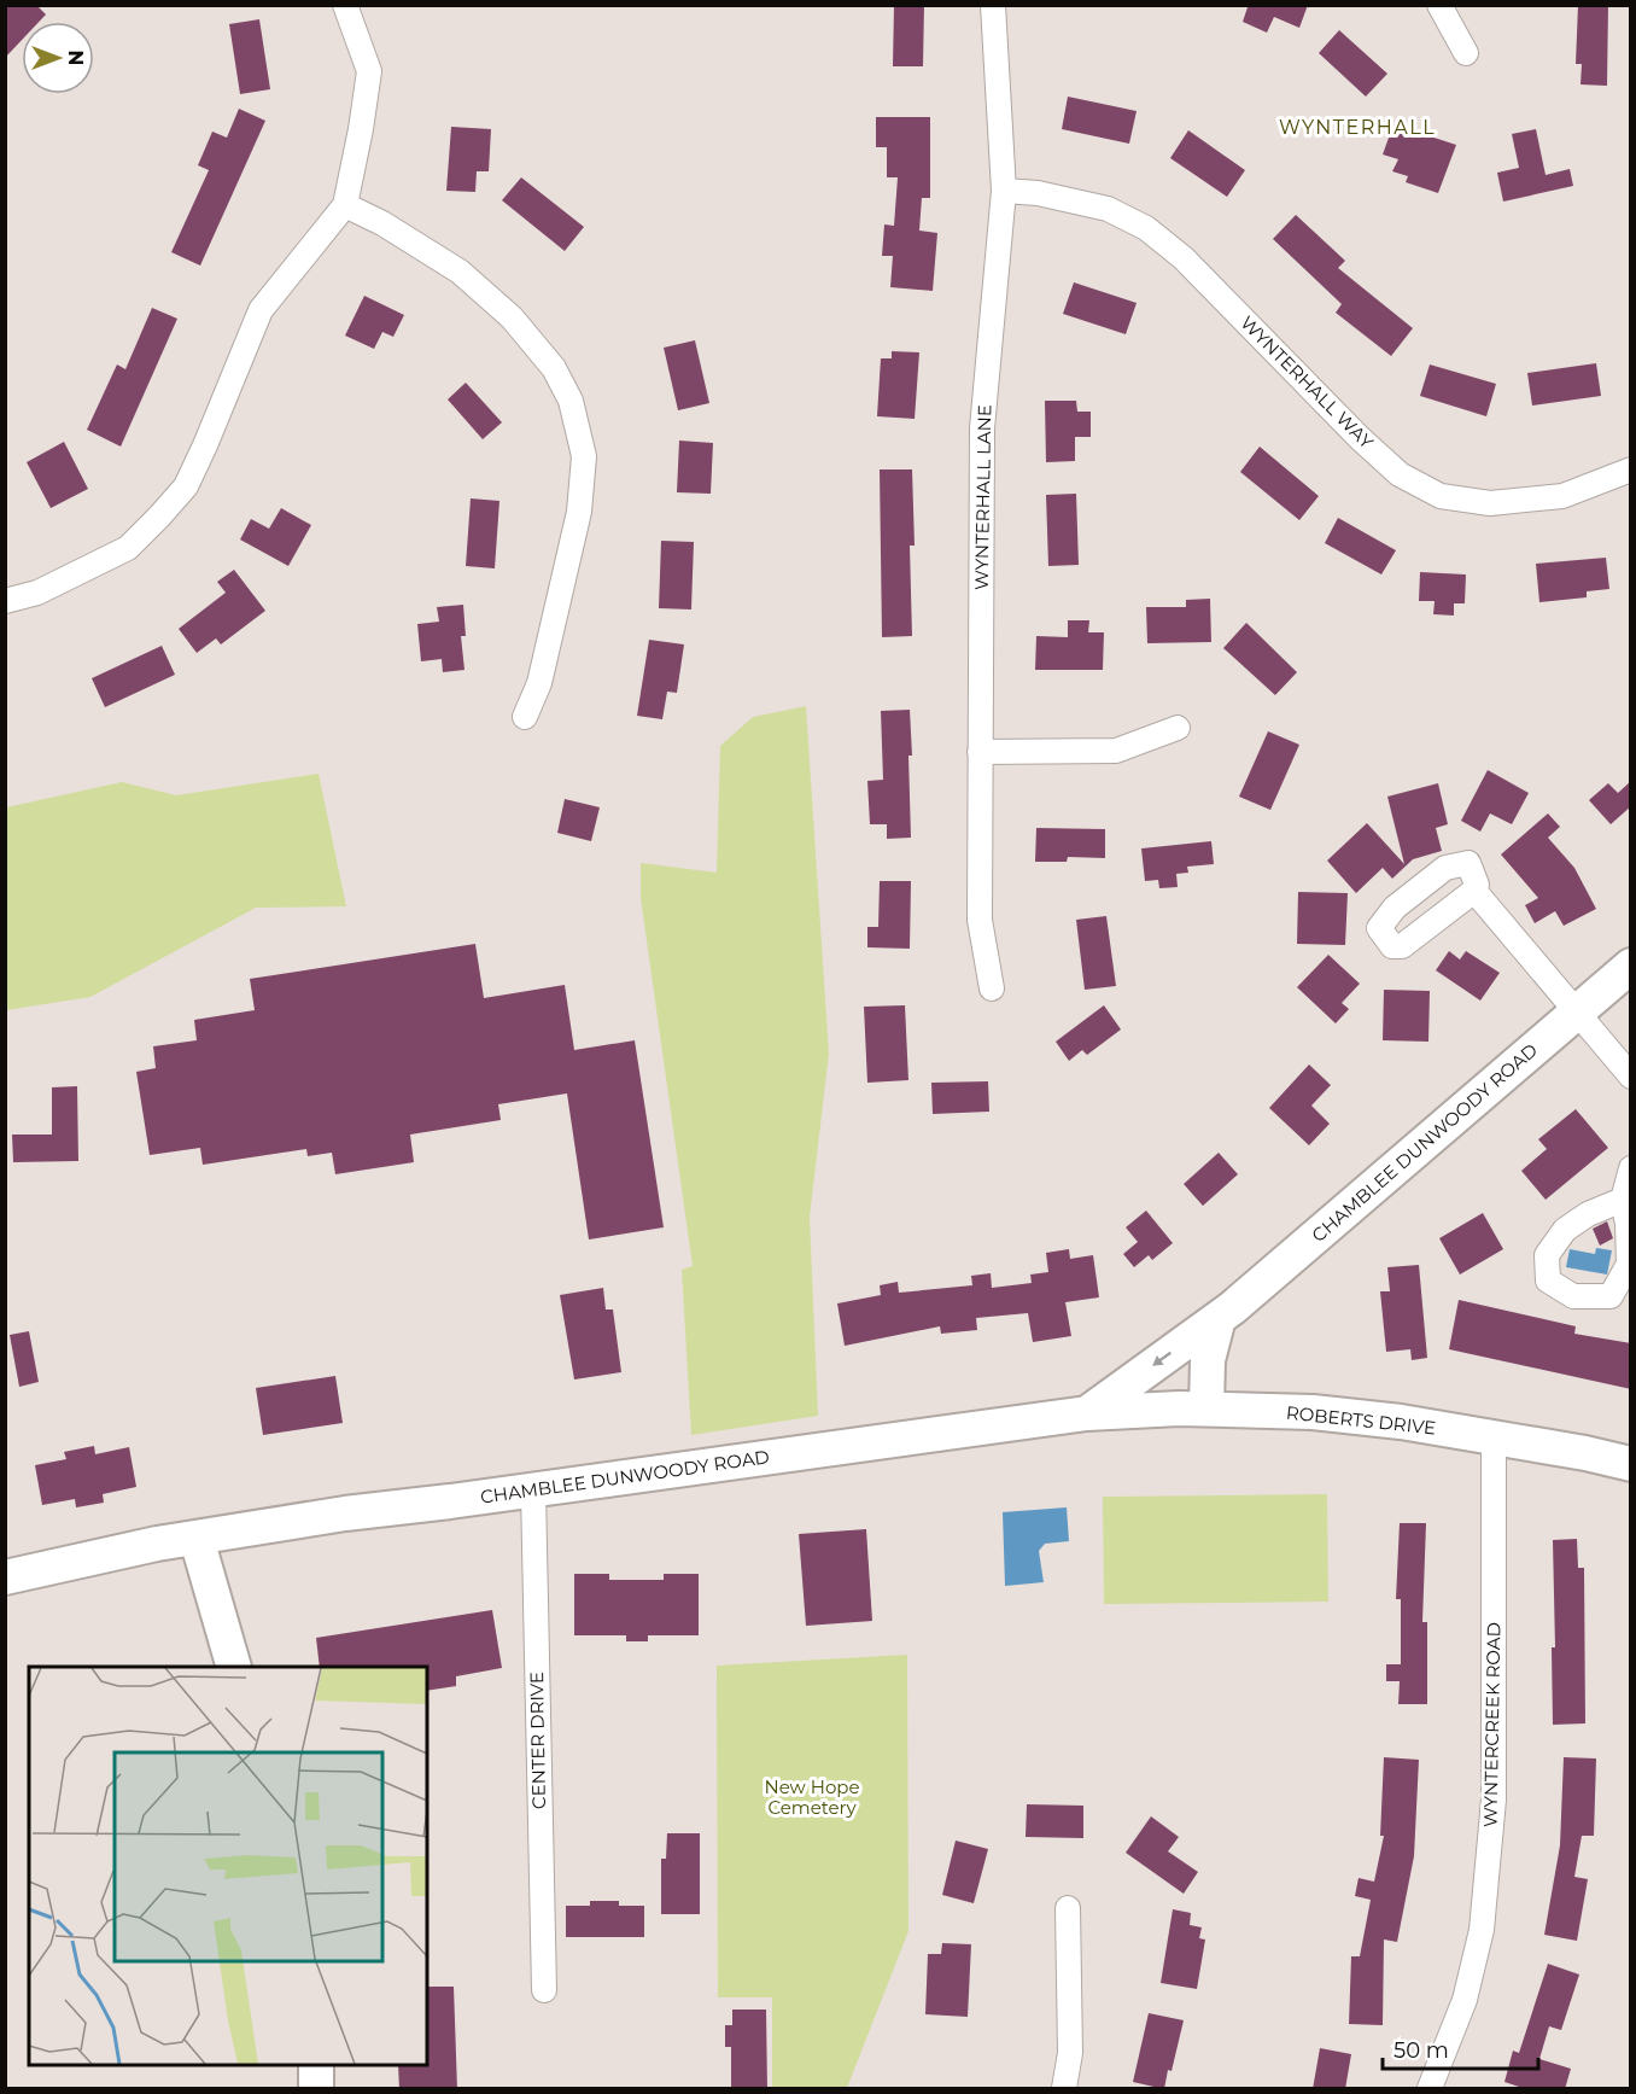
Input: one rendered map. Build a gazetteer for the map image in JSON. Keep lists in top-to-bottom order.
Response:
{
  "streets": {
    "street": [
      "WYNTERHALL WAY",
      "WYNTERHALL LANE",
      "CHAMBLEE DUNWOODY ROAD",
      "ROBERTS DRIVE",
      "WYNTERCREEK ROAD",
      "CENTER DRIVE"
    ]
  },
  "crossings": [
    ["WYNTERHALL WAY", "WYNTERHALL LANE"],
    ["CHAMBLEE DUNWOODY ROAD", "ROBERTS DRIVE"],
    ["CHAMBLEE DUNWOODY ROAD", "CENTER DRIVE"],
    ["ROBERTS DRIVE", "WYNTERCREEK ROAD"]
  ],
  "districts": ["WYNTERHALL"],
  "parks": ["New Hope Cemetery"],
  "scale_bar": "50 m",
  "north": "right"
}
